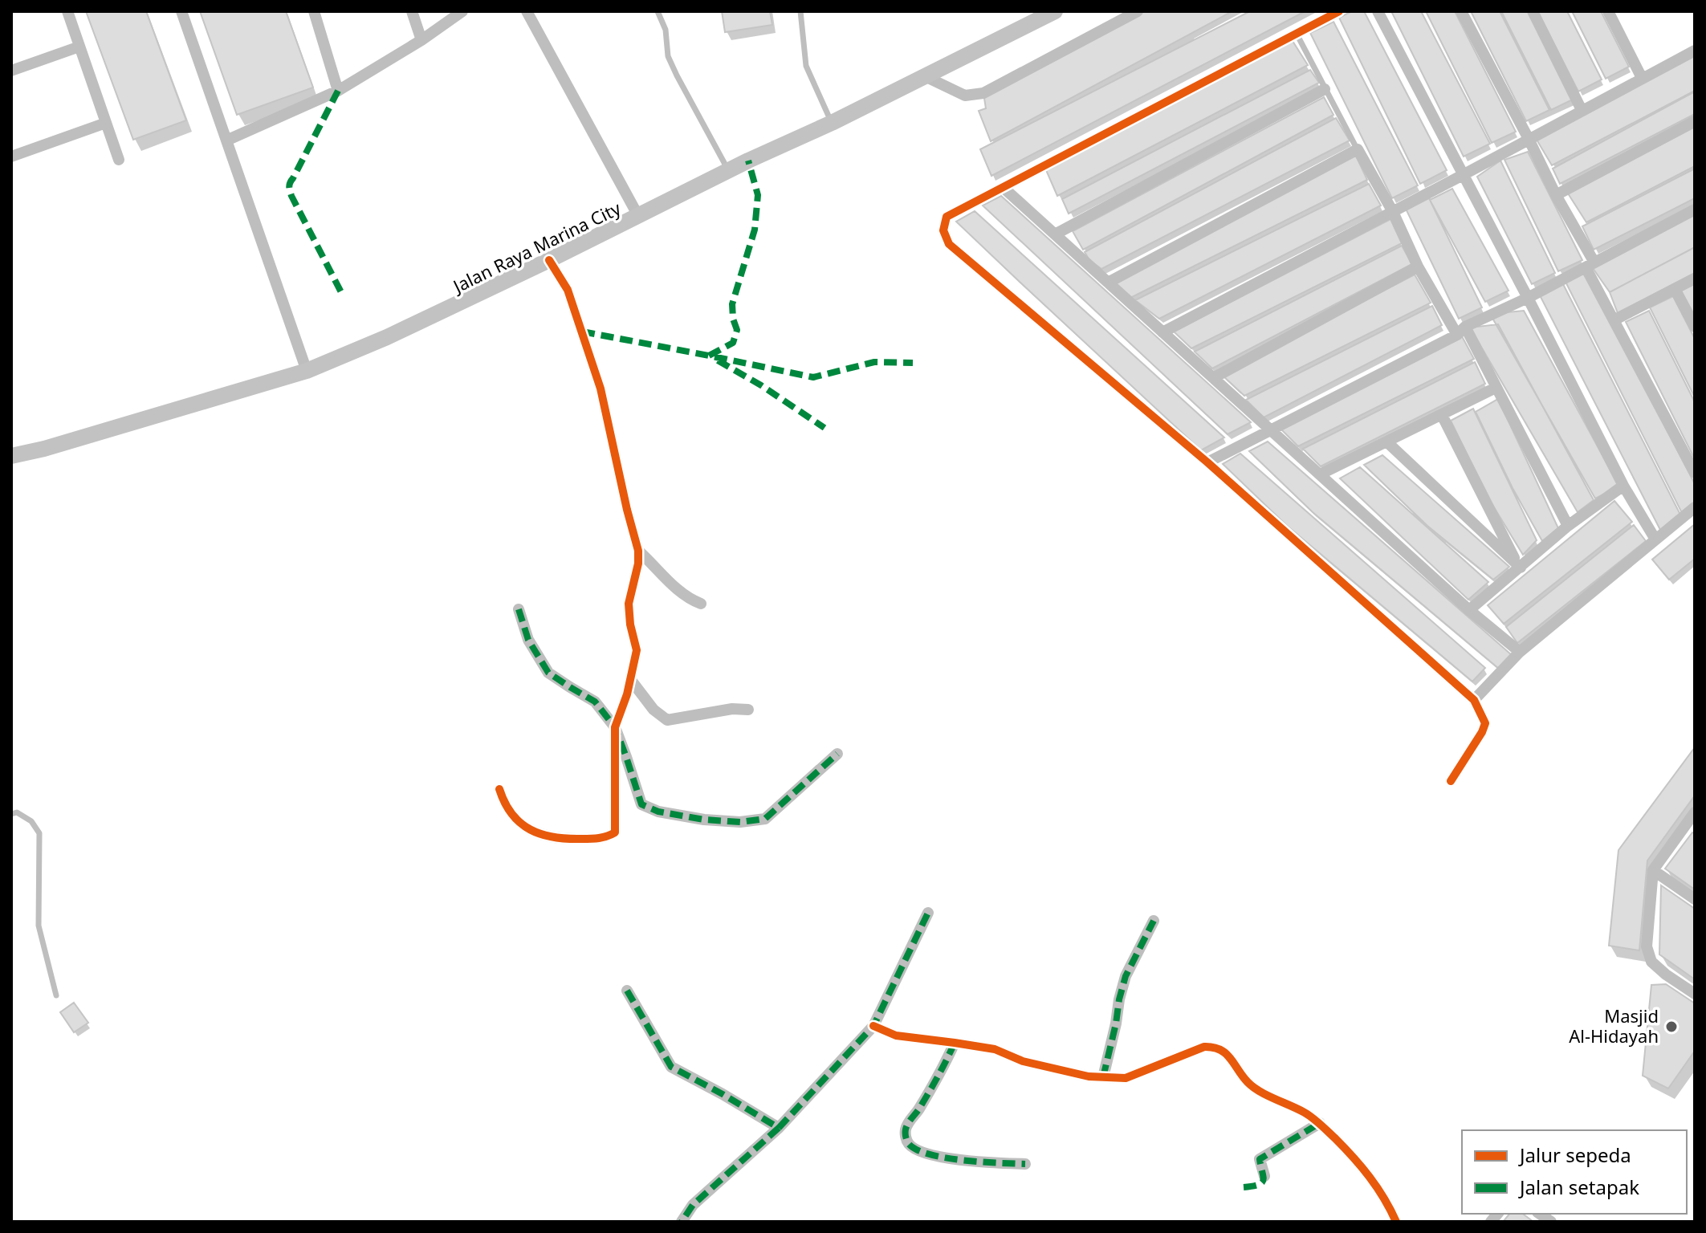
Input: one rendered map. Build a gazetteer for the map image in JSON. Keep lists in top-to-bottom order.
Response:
{
  "streets": {
    "main road": ["Jalan Raya Marina City"]
  },
  "places": ["Masjid Al-Hidayah"],
  "legend": ["Jalur sepeda", "Jalan setapak"]
}
